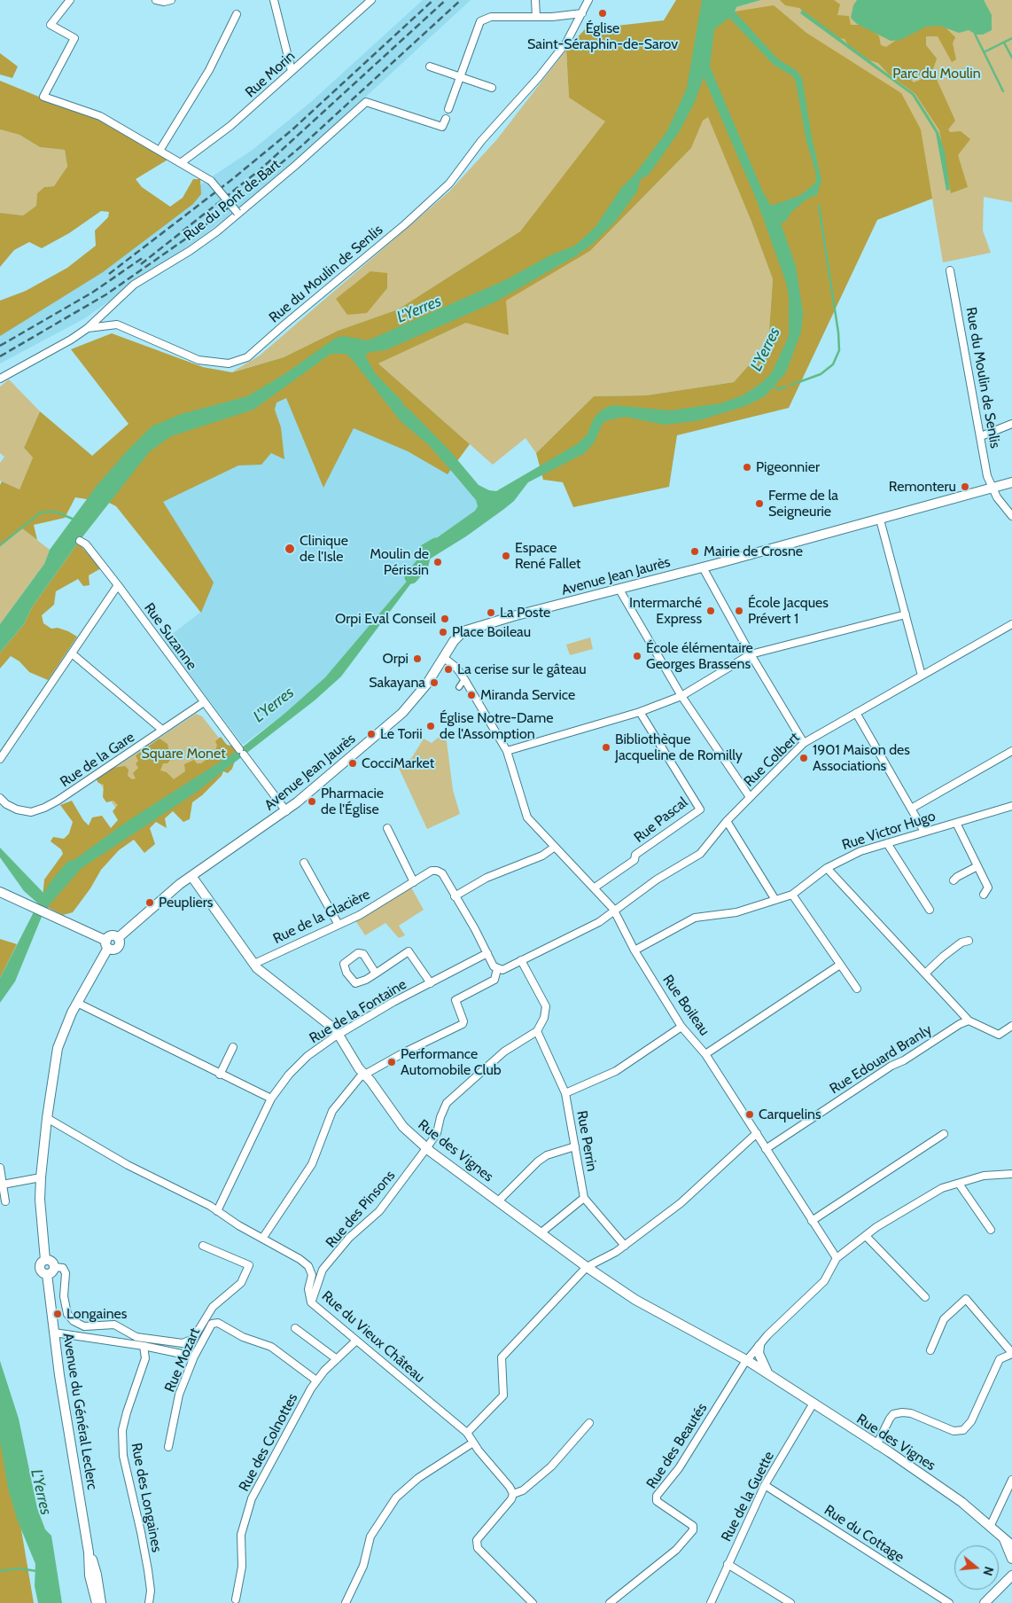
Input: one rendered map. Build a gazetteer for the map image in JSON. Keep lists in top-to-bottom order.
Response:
{
  "streets": {
    "street": [
      "Rue Morin",
      "Rue du Pont de Bart",
      "Rue du Moulin de Senlis",
      "Avenue Jean Jaurès",
      "Rue Suzanne",
      "Rue de la Gare",
      "Rue Colbert",
      "Rue Pascal",
      "Rue Victor Hugo",
      "Rue de la Glacière",
      "Rue Boileau",
      "Rue de la Fontaine",
      "Rue Edouard Branly",
      "Rue Perrin",
      "Rue des Vignes",
      "Rue des Pinsons",
      "Rue du Vieux Château",
      "Rue Mozart",
      "Avenue du Général Leclerc",
      "Rue des Colnottes",
      "Rue des Beautés",
      "Rue de la Guette",
      "Rue des Longaines",
      "Rue du Cottage"
    ]
  },
  "crossings": [
    ["Rue Morin", "Rue du Pont de Bart"],
    ["Rue du Pont de Bart", "Rue du Moulin de Senlis"],
    ["Rue du Moulin de Senlis", "Avenue Jean Jaurès"],
    ["Avenue Jean Jaurès", "Rue Suzanne"],
    ["Avenue Jean Jaurès", "Rue Boileau"],
    ["Avenue Jean Jaurès", "Rue des Vignes"],
    ["Avenue Jean Jaurès", "Avenue du Général Leclerc"],
    ["Rue Suzanne", "Rue de la Gare"],
    ["Rue Colbert", "Rue Boileau"],
    ["Rue Pascal", "Rue Boileau"],
    ["Rue Victor Hugo", "Rue Boileau"],
    ["Rue de la Glacière", "Rue de la Fontaine"],
    ["Rue de la Glacière", "Rue des Vignes"],
    ["Rue Boileau", "Rue Edouard Branly"],
    ["Rue de la Fontaine", "Rue des Vignes"],
    ["Rue de la Fontaine", "Rue du Vieux Château"],
    ["Rue Perrin", "Rue des Pinsons"],
    ["Rue des Vignes", "Rue des Pinsons"],
    ["Rue des Vignes", "Rue des Beautés"],
    ["Rue des Vignes", "Rue de la Guette"],
    ["Rue des Pinsons", "Rue du Vieux Château"],
    ["Rue du Vieux Château", "Avenue du Général Leclerc"],
    ["Rue du Vieux Château", "Rue des Colnottes"],
    ["Rue Mozart", "Rue des Colnottes"],
    ["Rue de la Guette", "Rue du Cottage"]
  ],
  "water": ["L'Yerres"],
  "parks": ["Parc du Moulin", "Square Monet"],
  "places": [
    "Église Saint-Séraphin-de-Sarov",
    "Pigeonnier",
    "Remonteru",
    "Ferme de la Seigneurie",
    "Clinique de l'Isle",
    "Mairie de Crosne",
    "Espace René Fallet",
    "Moulin de Périssin",
    "Intermarché Express",
    "École Jacques Prévert 1",
    "La Poste",
    "Orpi Eval Conseil",
    "Place Boileau",
    "École élémentaire Georges Brassens",
    "Orpi",
    "La cerise sur le gâteau",
    "Sakayana",
    "Miranda Service",
    "Église Notre-Dame de l'Assomption",
    "Le Torii",
    "Bibliothèque Jacqueline de Romilly",
    "1901 Maison des Associations",
    "CocciMarket",
    "Pharmacie de l'Église",
    "Peupliers",
    "Performance Automobile Club",
    "Carquelins",
    "Longaines"
  ],
  "north": "right"
}
